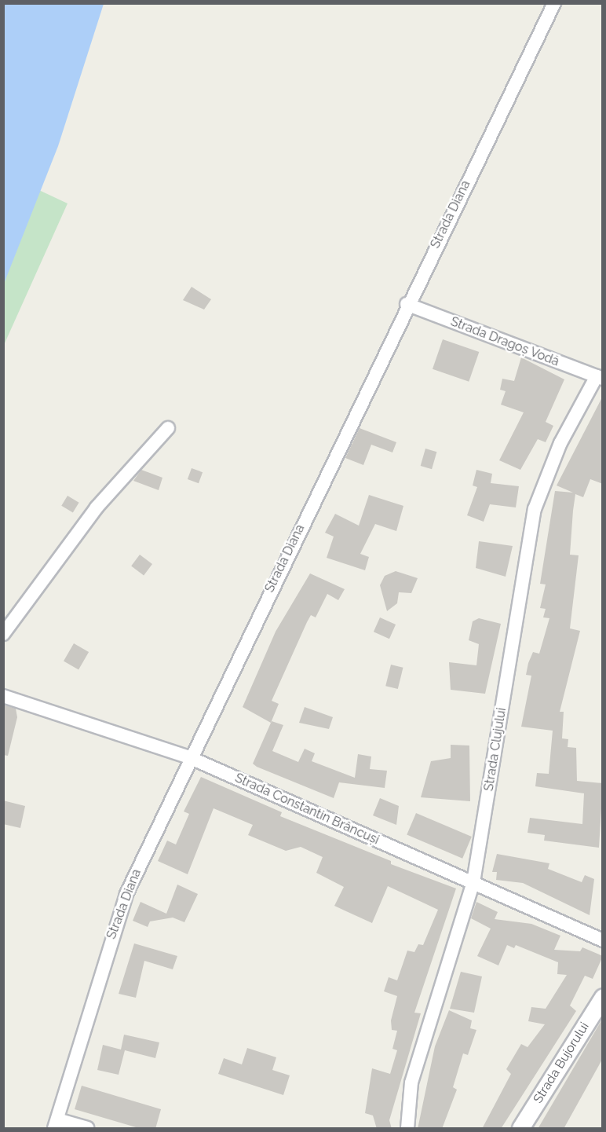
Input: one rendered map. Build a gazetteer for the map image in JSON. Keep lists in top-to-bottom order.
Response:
{
  "streets": {
    "street": [
      "Strada Diana",
      "Strada Dragoș Vodă",
      "Strada Clujului",
      "Strada Constantin Brâncuși",
      "Strada Bujorului"
    ]
  },
  "crossings": [
    ["Strada Diana", "Strada Dragoș Vodă"],
    ["Strada Diana", "Strada Constantin Brâncuși"],
    ["Strada Dragoș Vodă", "Strada Clujului"],
    ["Strada Clujului", "Strada Constantin Brâncuși"]
  ]
}
